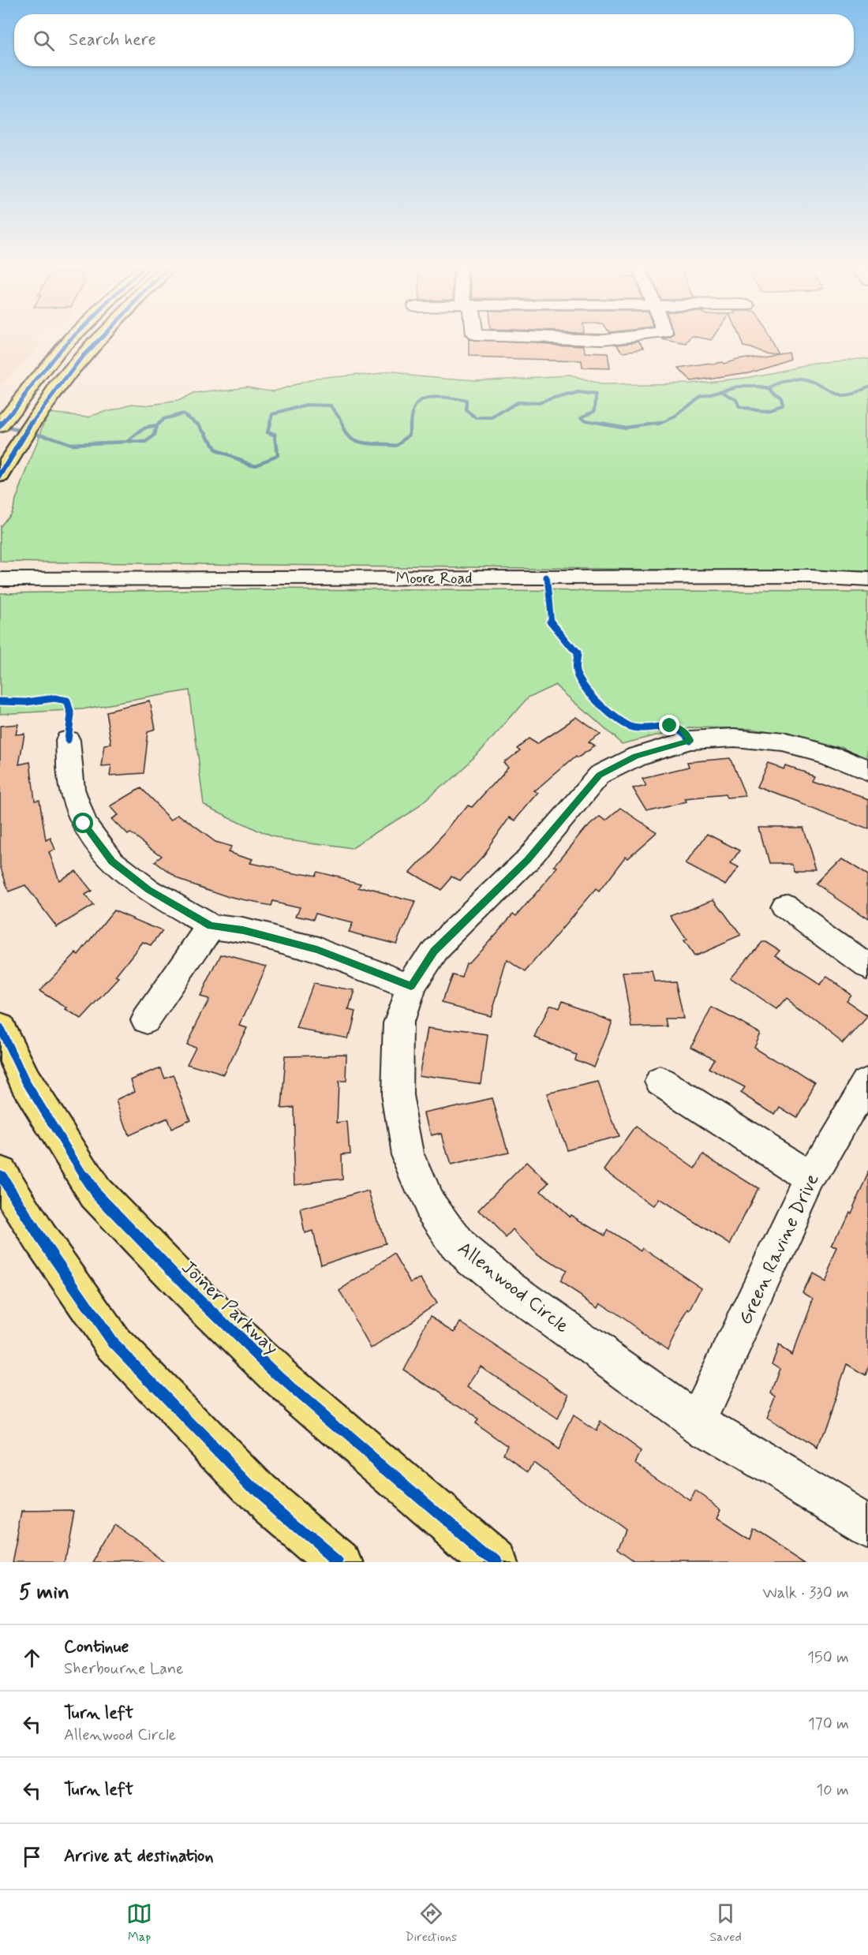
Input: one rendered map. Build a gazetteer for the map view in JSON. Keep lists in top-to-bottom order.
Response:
{
  "streets": {
    "main road": ["Joiner Parkway"],
    "street": ["Moore Road", "Green Ravine Drive", "Allenwood Circle"]
  },
  "crossings": [
    ["Green Ravine Drive", "Allenwood Circle"]
  ],
  "page": {
    "search": "Search here",
    "heading": ["5 min", "Walk · 330 m"],
    "list": [
      ["Continue", "Sherbourne Lane", "150 m"],
      ["Turn left", "Allenwood Circle", "170 m"],
      ["Turn left", "10 m"],
      "Arrive at destination"
    ],
    "nav": ["Map", "Directions", "Saved"]
  }
}
